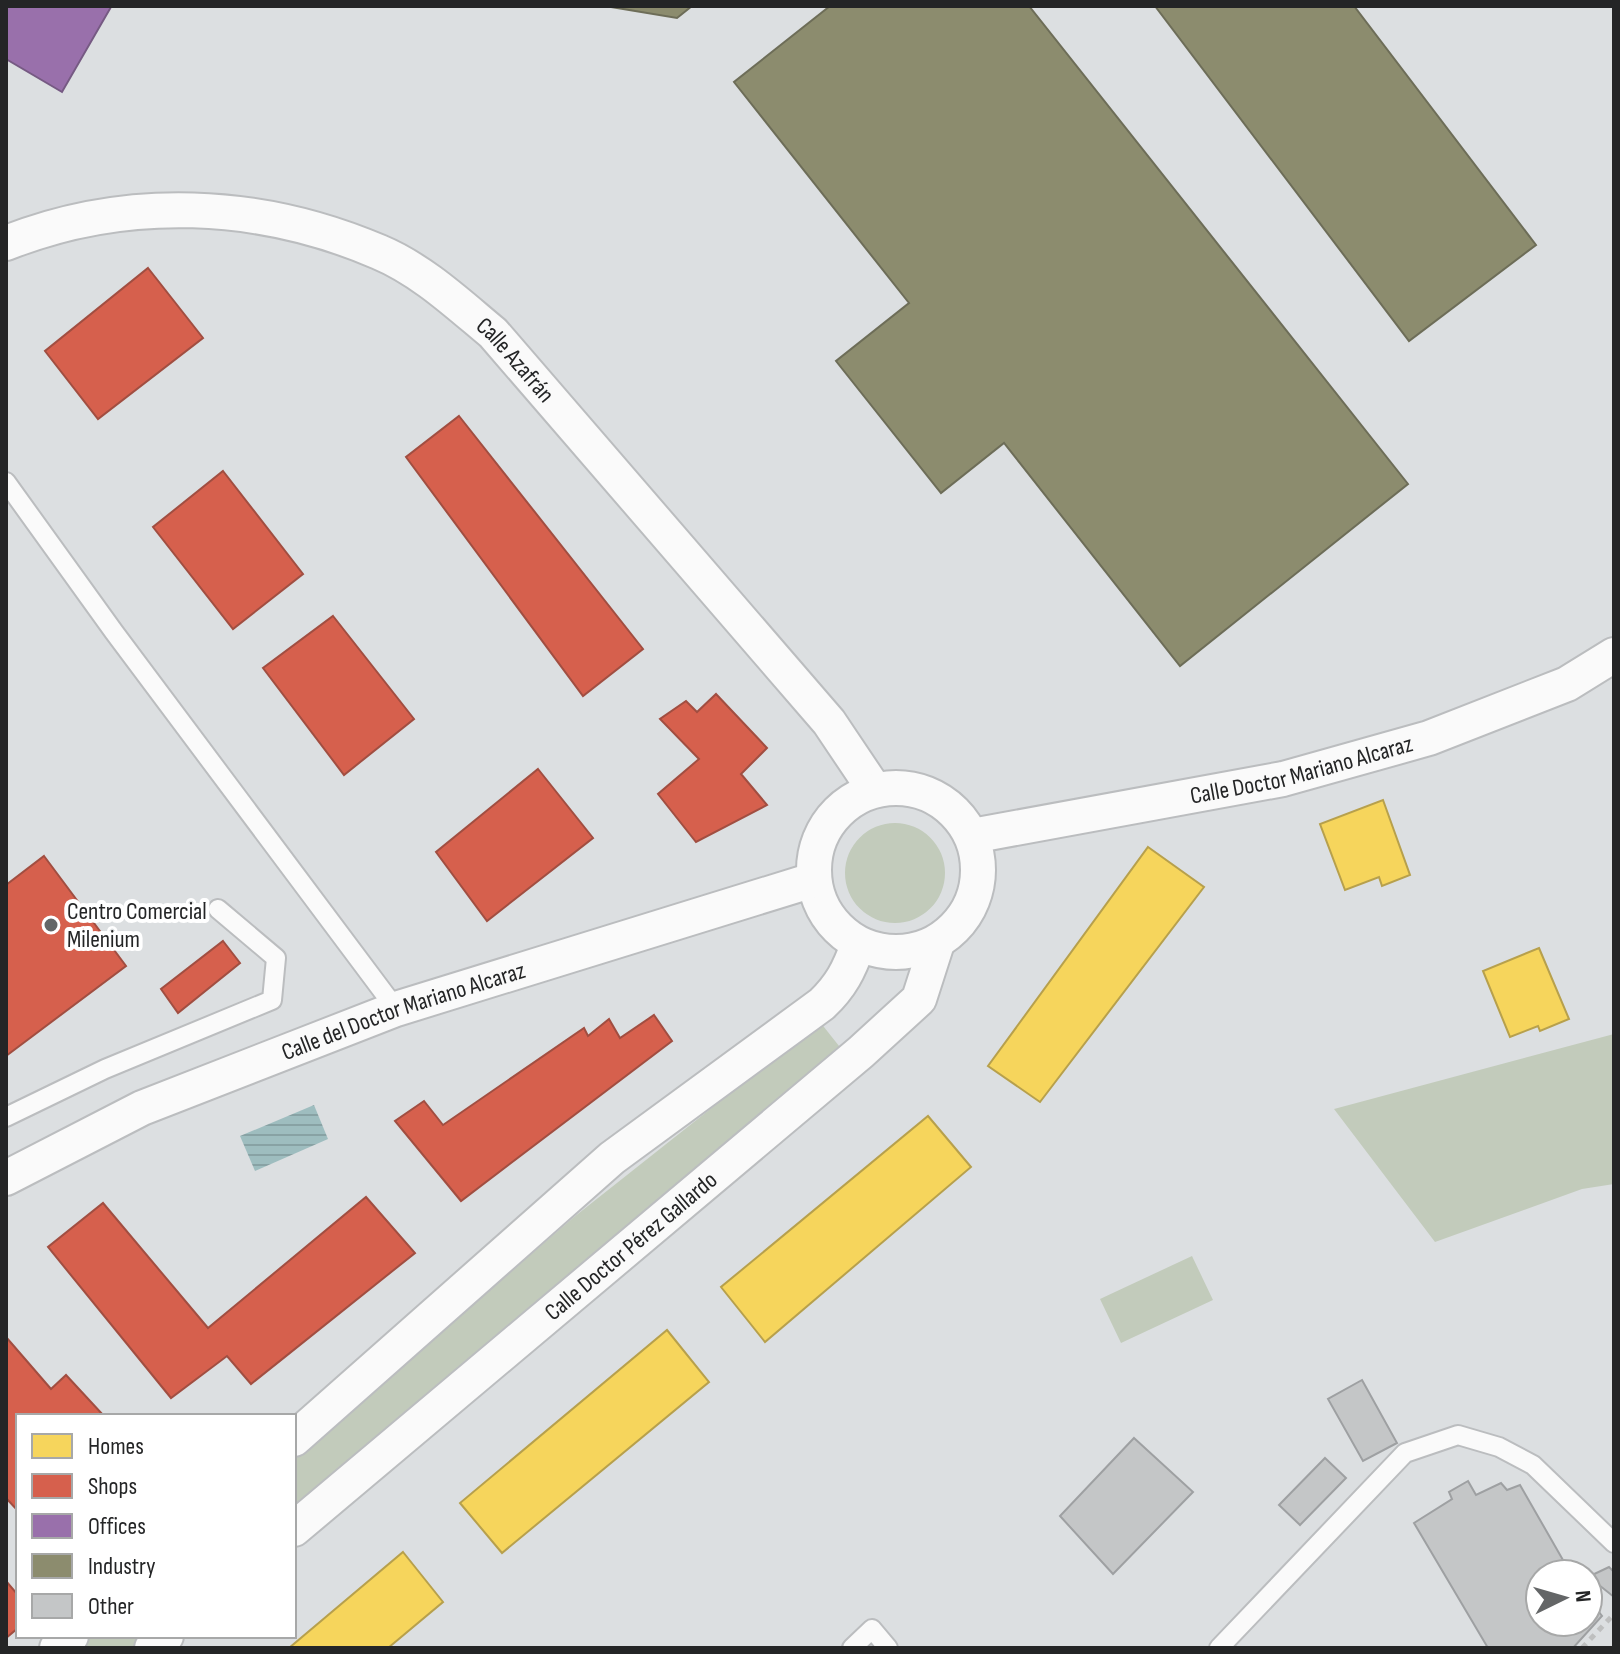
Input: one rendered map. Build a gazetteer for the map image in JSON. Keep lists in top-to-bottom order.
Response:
{
  "streets": {
    "street": [
      "Calle Azafrán",
      "Calle Doctor Mariano Alcaraz",
      "Calle del Doctor Mariano Alcaraz",
      "Calle Doctor Pérez Gallardo"
    ]
  },
  "crossings": [
    ["Calle Azafrán", "Calle Doctor Mariano Alcaraz"],
    ["Calle Azafrán", "Calle del Doctor Mariano Alcaraz"],
    ["Calle Azafrán", "Calle Doctor Pérez Gallardo"],
    ["Calle Doctor Mariano Alcaraz", "Calle del Doctor Mariano Alcaraz"],
    ["Calle Doctor Mariano Alcaraz", "Calle Doctor Pérez Gallardo"],
    ["Calle del Doctor Mariano Alcaraz", "Calle Doctor Pérez Gallardo"]
  ],
  "places": ["Centro Comercial Milenium"],
  "legend": [
    "Homes",
    "Shops",
    "Offices",
    "Industry",
    "Other"
  ],
  "north": "right"
}
